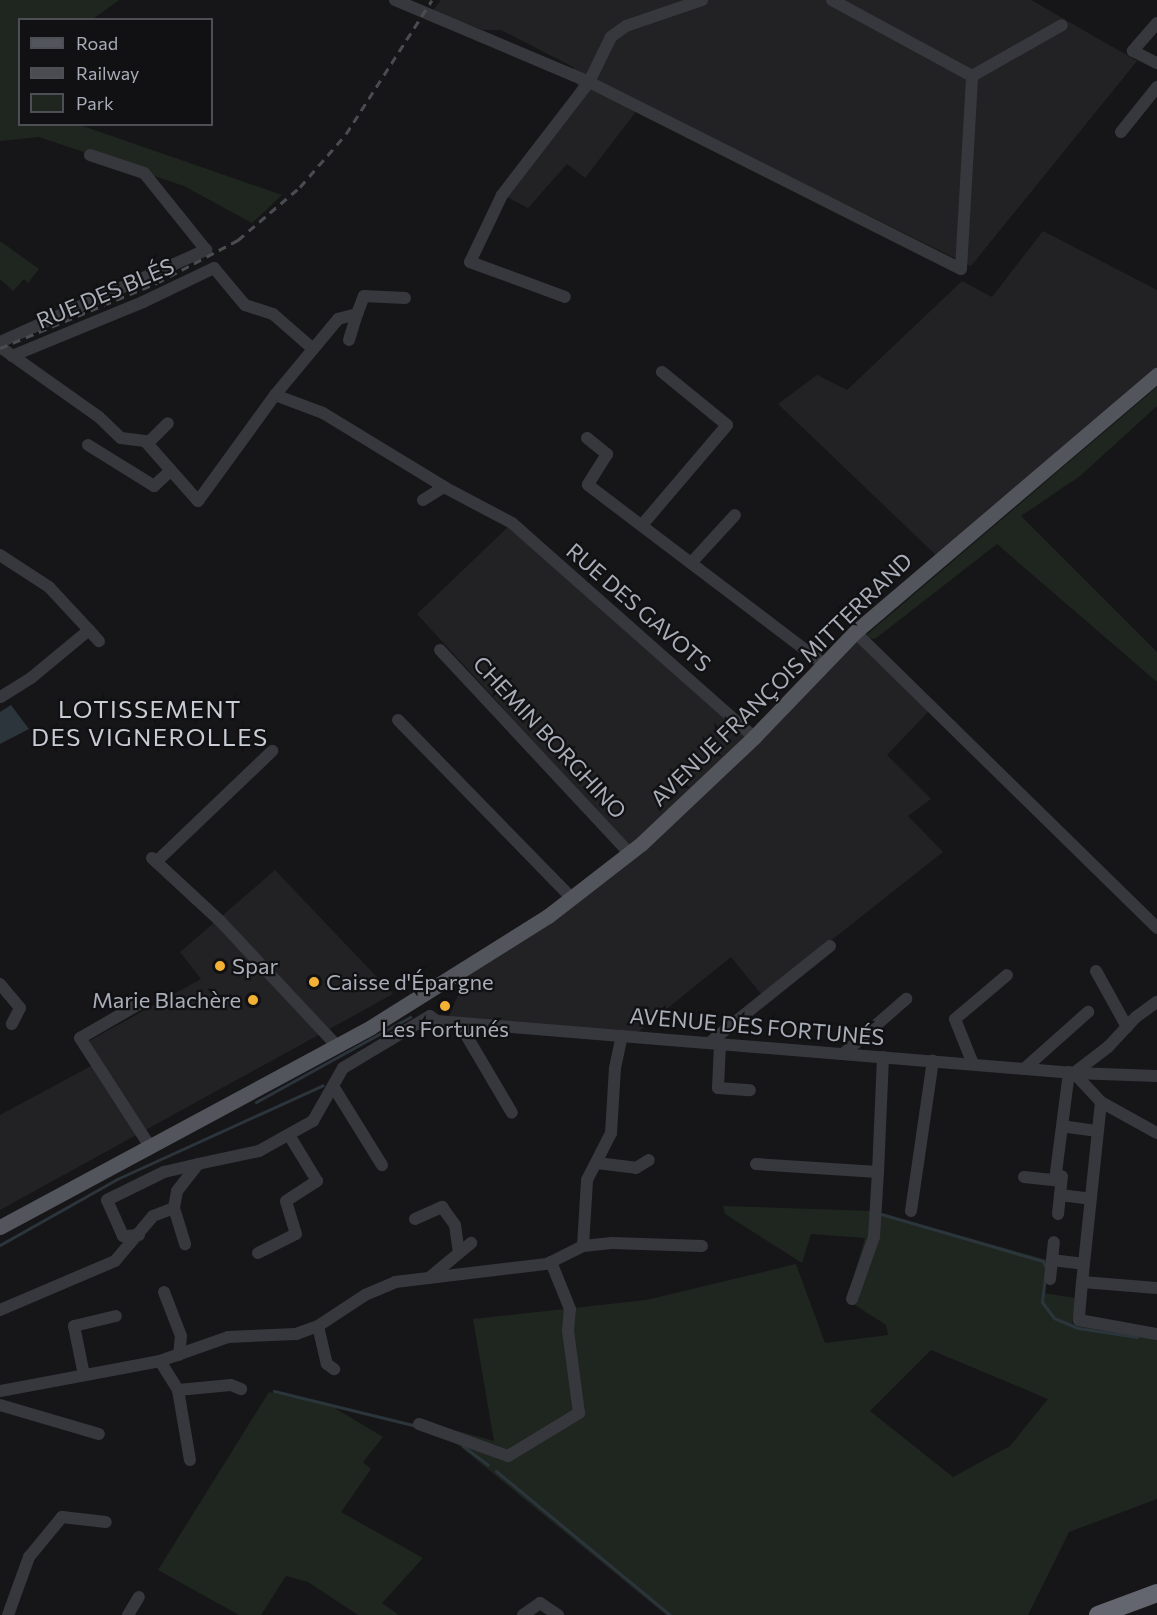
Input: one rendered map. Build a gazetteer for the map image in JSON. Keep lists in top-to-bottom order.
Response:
{
  "streets": {
    "main road": ["AVENUE FRANÇOIS MITTERRAND"],
    "street": [
      "RUE DES BLÉS",
      "RUE DES GAVOTS",
      "CHEMIN BORGHINO",
      "AVENUE DES FORTUNÉS"
    ]
  },
  "crossings": [
    ["RUE DES GAVOTS", "AVENUE FRANÇOIS MITTERRAND"],
    ["AVENUE FRANÇOIS MITTERRAND", "CHEMIN BORGHINO"]
  ],
  "districts": ["LOTISSEMENT DES VIGNEROLLES"],
  "places": [
    "Spar",
    "Caisse d'Épargne",
    "Marie Blachère",
    "Les Fortunés"
  ],
  "legend": ["Road", "Railway", "Park"]
}
